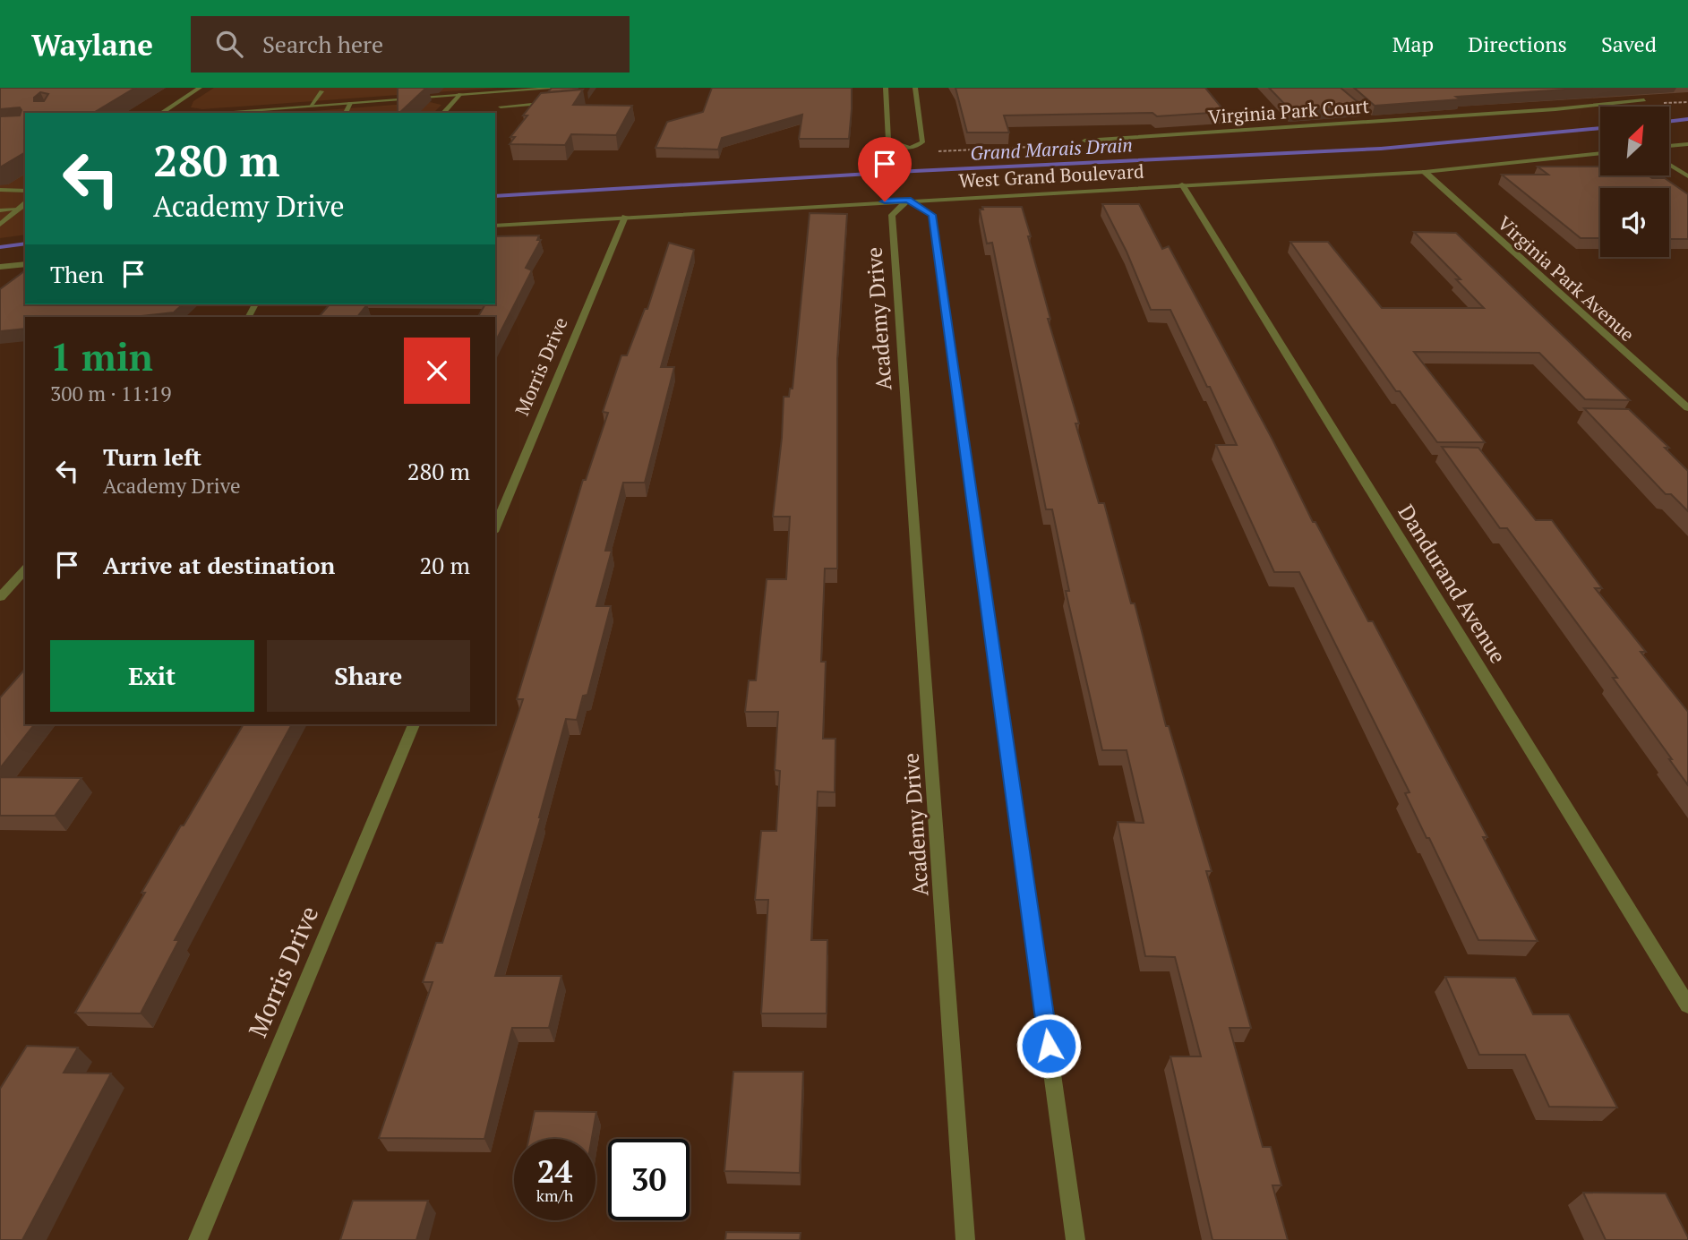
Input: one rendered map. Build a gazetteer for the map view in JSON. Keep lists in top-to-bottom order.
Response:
{
  "streets": {
    "street": [
      "Virginia Park Court",
      "West Grand Boulevard",
      "Virginia Park Avenue",
      "Academy Drive",
      "Morris Drive",
      "Dandurand Avenue"
    ]
  },
  "crossings": [
    ["West Grand Boulevard", "Virginia Park Avenue"],
    ["West Grand Boulevard", "Academy Drive"],
    ["West Grand Boulevard", "Morris Drive"],
    ["West Grand Boulevard", "Dandurand Avenue"]
  ],
  "water": ["Grand Marais Drain"],
  "north": "top right",
  "page": {
    "header": "Waylane",
    "search": "Search here",
    "nav": ["Map", "Directions", "Saved"],
    "turn": ["280 m", "Academy Drive"],
    "then": "Then",
    "heading": ["1 min", "300 m · 11:19"],
    "list": [
      {
        "name": "Turn left",
        "note": "Academy Drive",
        "value": "280 m"
      },
      {
        "name": "Arrive at destination",
        "value": "20 m"
      }
    ],
    "buttons": ["Exit", "Share"],
    "speed": "24 km/h",
    "limit": "30"
  }
}
